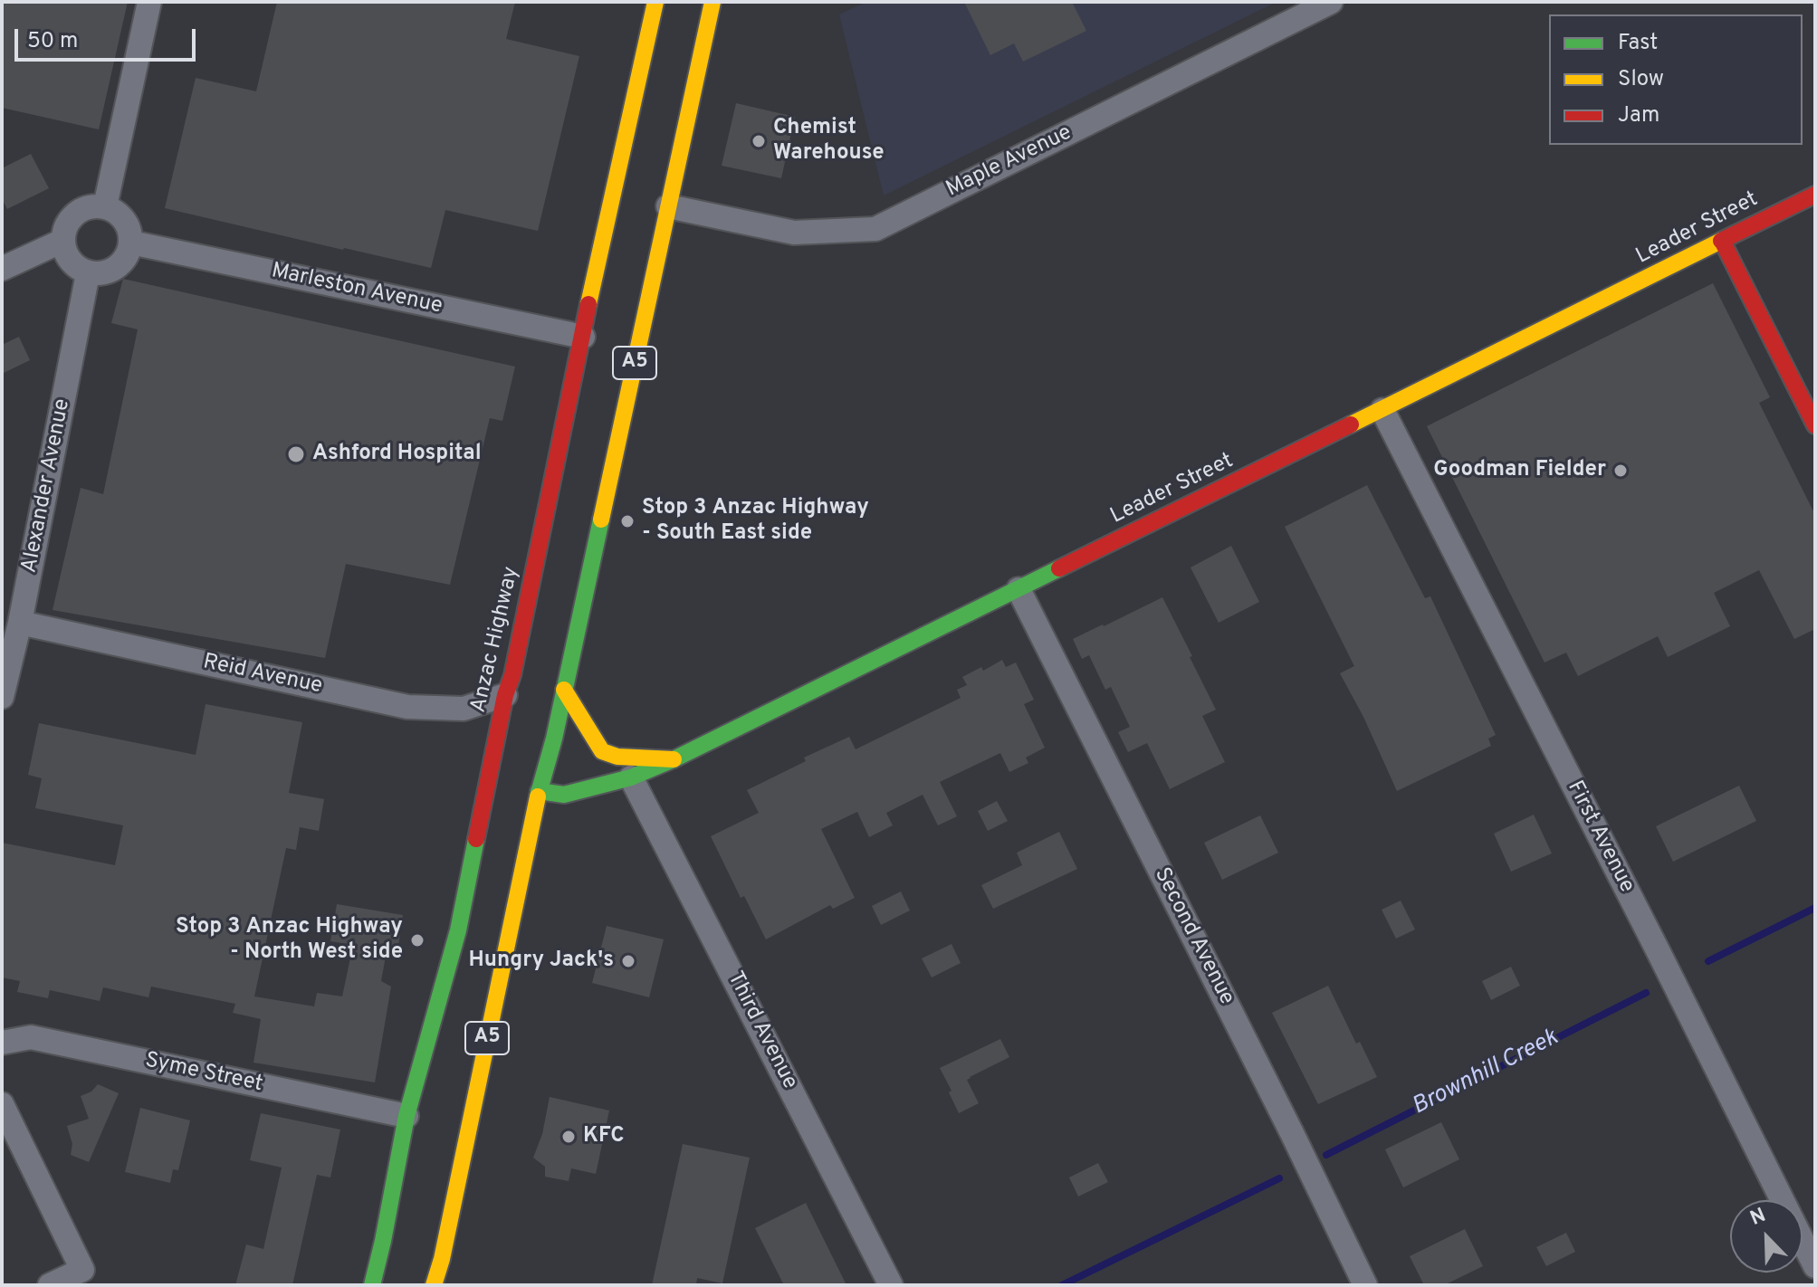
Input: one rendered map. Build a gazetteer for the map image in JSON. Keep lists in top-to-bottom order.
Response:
{
  "streets": {
    "main road": ["Leader Street", "A5", "Anzac Highway"],
    "street": [
      "Maple Avenue",
      "Marleston Avenue",
      "Alexander Avenue",
      "Reid Avenue",
      "First Avenue",
      "Second Avenue",
      "Third Avenue",
      "Syme Street"
    ]
  },
  "crossings": [
    ["Maple Avenue", "A5"],
    ["Leader Street", "A5"],
    ["Leader Street", "First Avenue"],
    ["Leader Street", "Second Avenue"],
    ["Leader Street", "Third Avenue"],
    ["Marleston Avenue", "Alexander Avenue"],
    ["Marleston Avenue", "Anzac Highway"],
    ["Alexander Avenue", "Reid Avenue"],
    ["Anzac Highway", "Reid Avenue"],
    ["Anzac Highway", "Syme Street"]
  ],
  "water": ["Brownhill Creek"],
  "places": [
    "Chemist Warehouse",
    "Ashford Hospital",
    "Goodman Fielder",
    "Stop 3 Anzac Highway - South East side",
    "Stop 3 Anzac Highway - North West side",
    "Hungry Jack's",
    "KFC"
  ],
  "legend": ["Fast", "Slow", "Jam"],
  "scale_bar": "50 m",
  "north": "top left"
}
